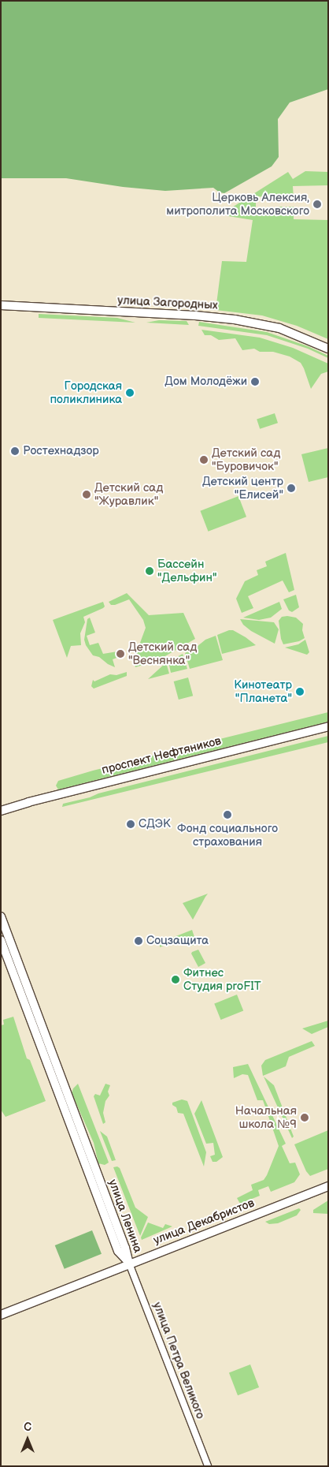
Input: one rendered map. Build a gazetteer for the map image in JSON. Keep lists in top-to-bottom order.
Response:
{
  "streets": {
    "main road": [
      "улица Загородных",
      "проспект Нефтяников",
      "улица Ленина",
      "улица Декабристов"
    ],
    "street": ["улица Петра Великого"]
  },
  "crossings": [
    ["улица Ленина", "улица Декабристов"],
    ["улица Ленина", "улица Петра Великого"],
    ["улица Декабристов", "улица Петра Великого"]
  ],
  "places": [
    "Церковь Алексия, митрополита Московского",
    "Дом Молодёжи",
    "Городская поликлиника",
    "Ростехнадзор",
    "Детский сад \"Буровичок\"",
    "Детский центр \"Елисей\"",
    "Детский сад \"Журавлик\"",
    "Бассейн \"Дельфин\"",
    "Детский сад \"Веснянка\"",
    "Кинотеатр \"Планета\"",
    "Фонд социального страхования",
    "СДЭК",
    "Соцзащита",
    "Фитнес Студия proFIT",
    "Начальная школа №9"
  ],
  "north": "top"
}
